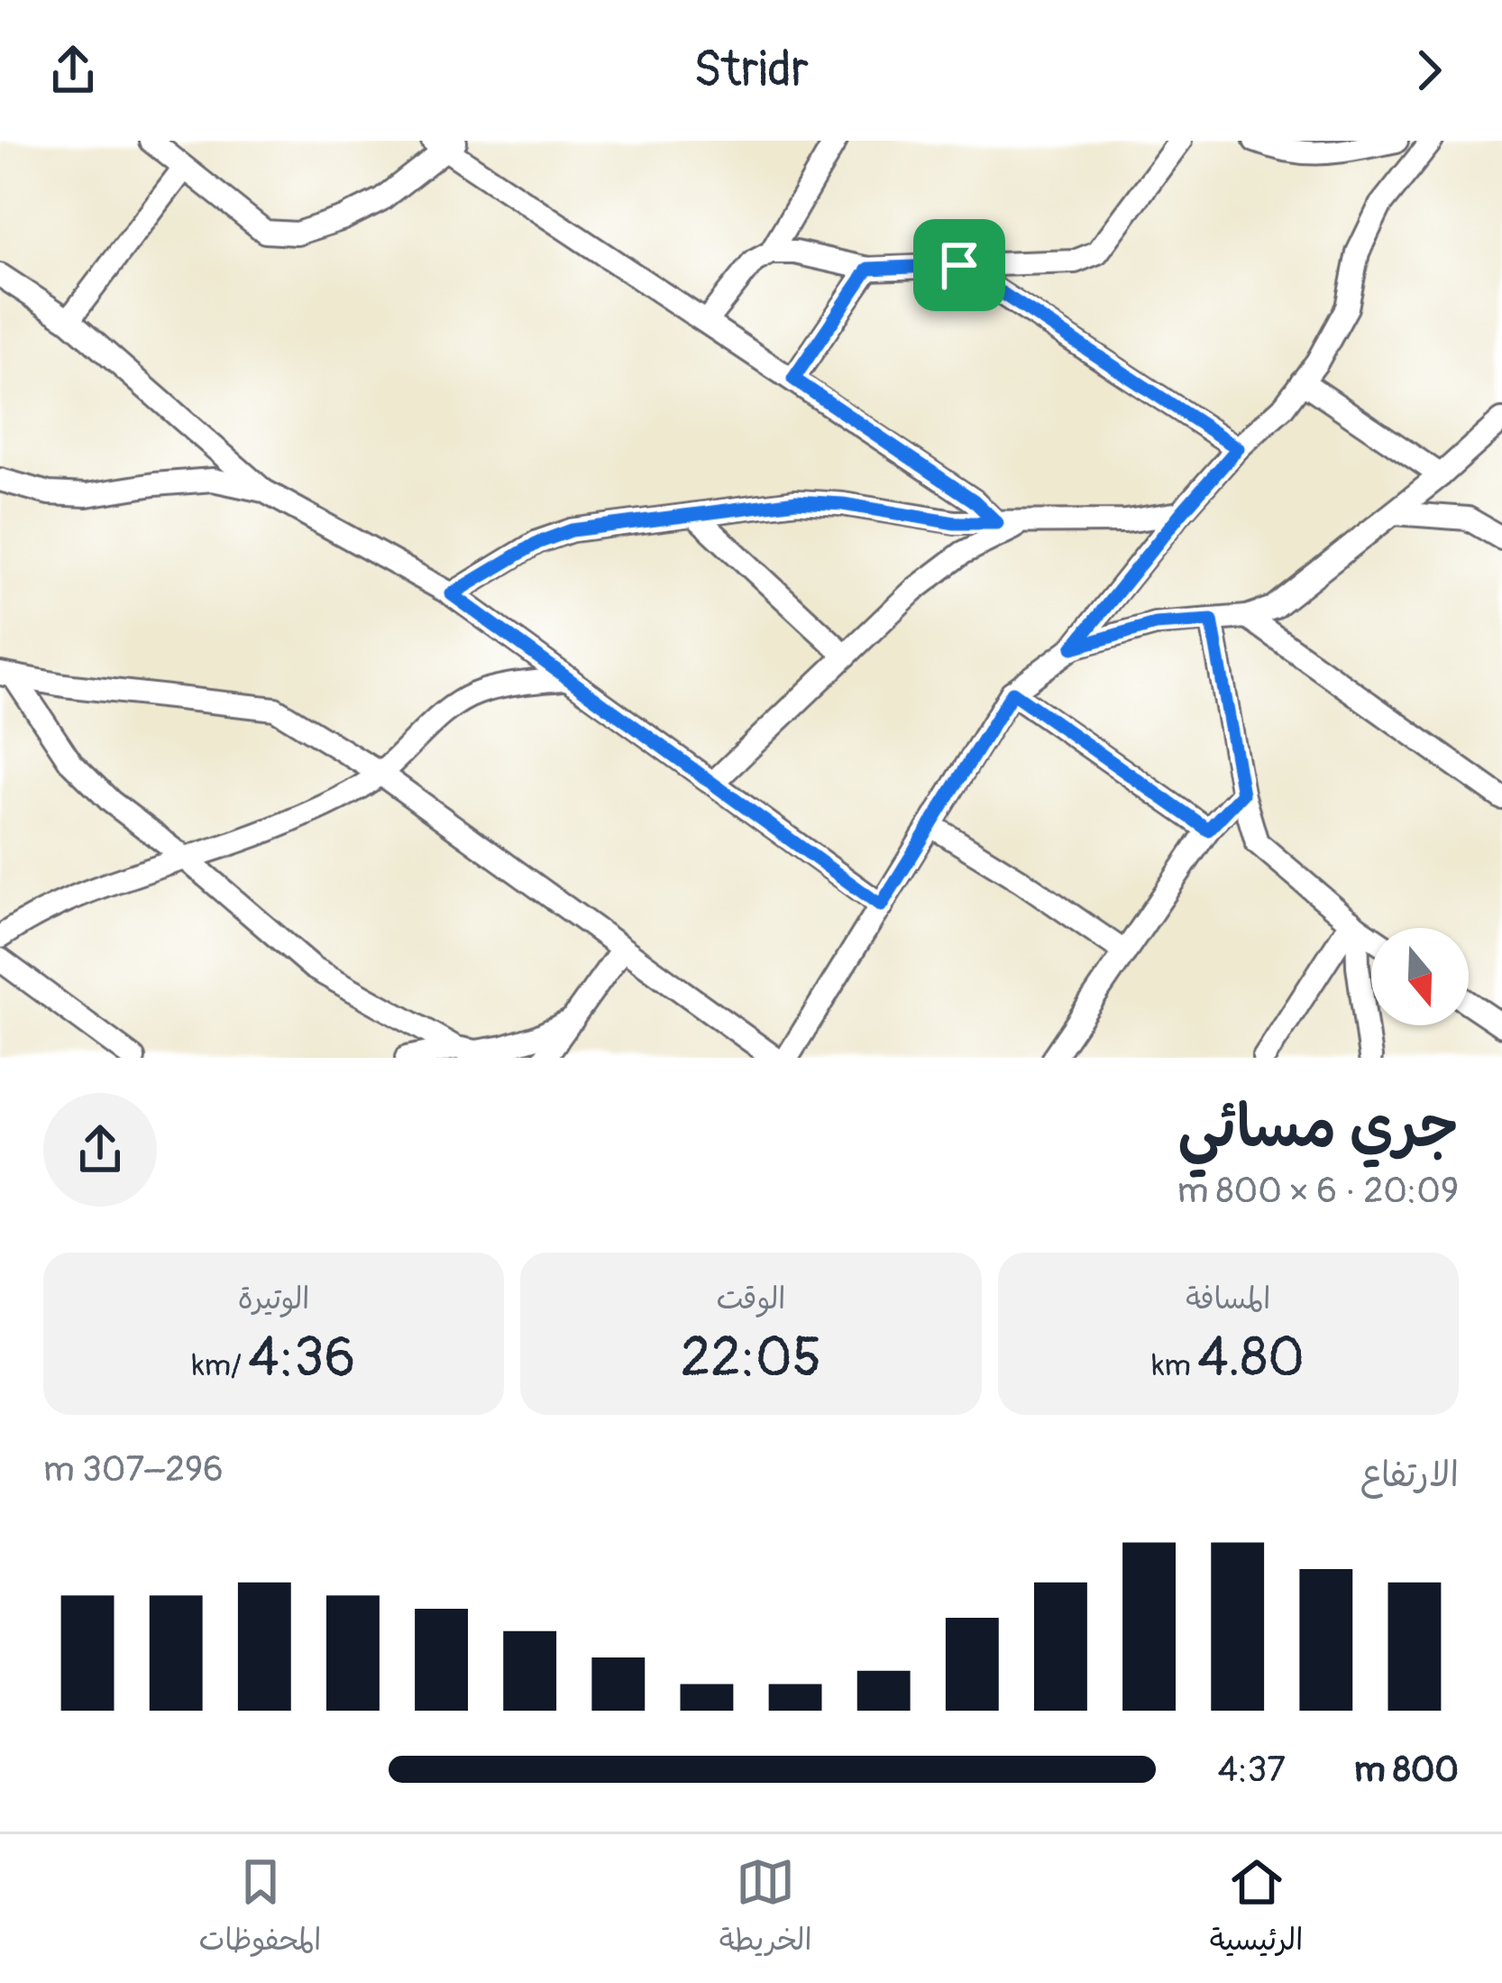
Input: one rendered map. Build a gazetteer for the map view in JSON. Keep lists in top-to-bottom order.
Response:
{
  "north": "bottom",
  "page": {
    "header": "Stridr",
    "heading": ["جري مسائي", "20:09 · 6 × 800 m"],
    "stats": [
      ["المسافة", "4.80 km"],
      ["الوقت", "22:05"],
      ["الوتيرة", "4:36 /km"]
    ],
    "chart": ["الارتفاع", "296–307 m"],
    "list": [
      {
        "name": "800 m",
        "note": "4:37"
      }
    ],
    "tabs": ["الرئيسية", "الخريطة", "المحفوظات"]
  }
}
